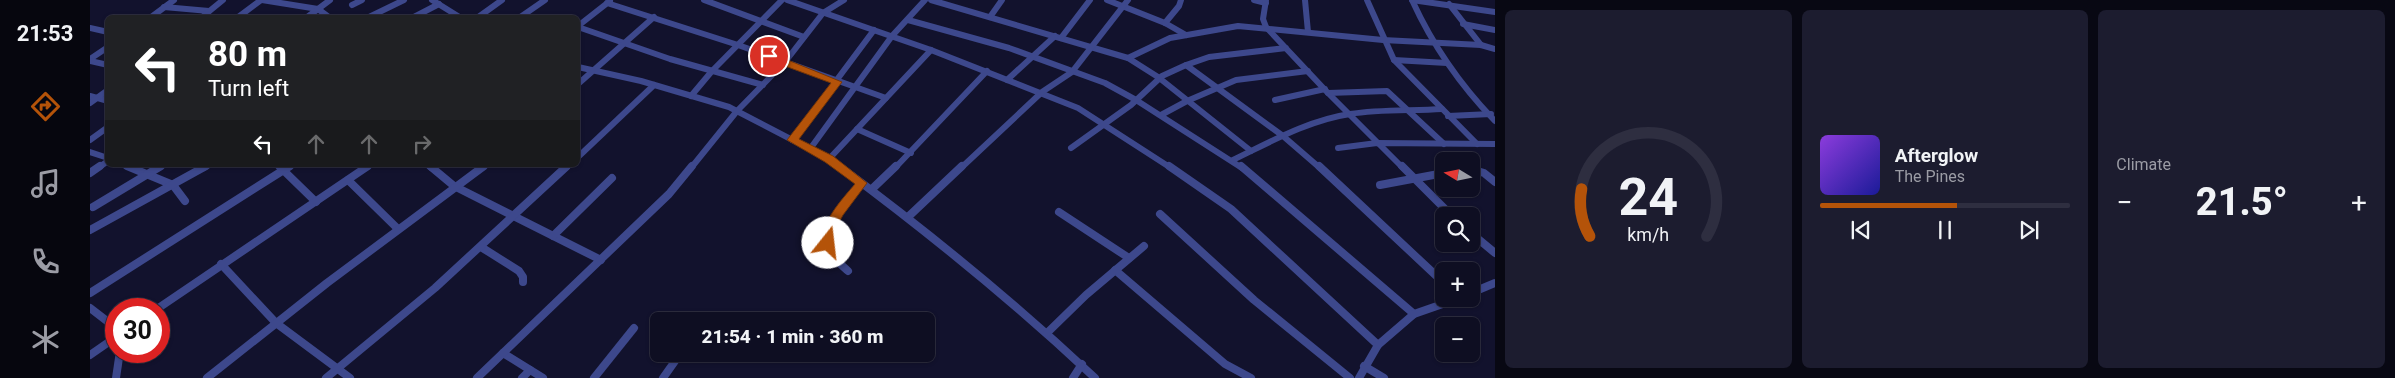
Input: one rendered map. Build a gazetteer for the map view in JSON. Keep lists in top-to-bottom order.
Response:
{
  "north": "left",
  "page": {
    "tabs": "21:53",
    "tile": "Climate",
    "turn": ["80 m", "Turn left"],
    "song": ["Afterglow", "The Pines"],
    "map_buttons": ["+", "−"],
    "heat": ["−", "21.5°", "+"],
    "limit": "30",
    "trip": "21:54 · 1 min · 360 m",
    "gauge": ["24", "km/h"]
  }
}
